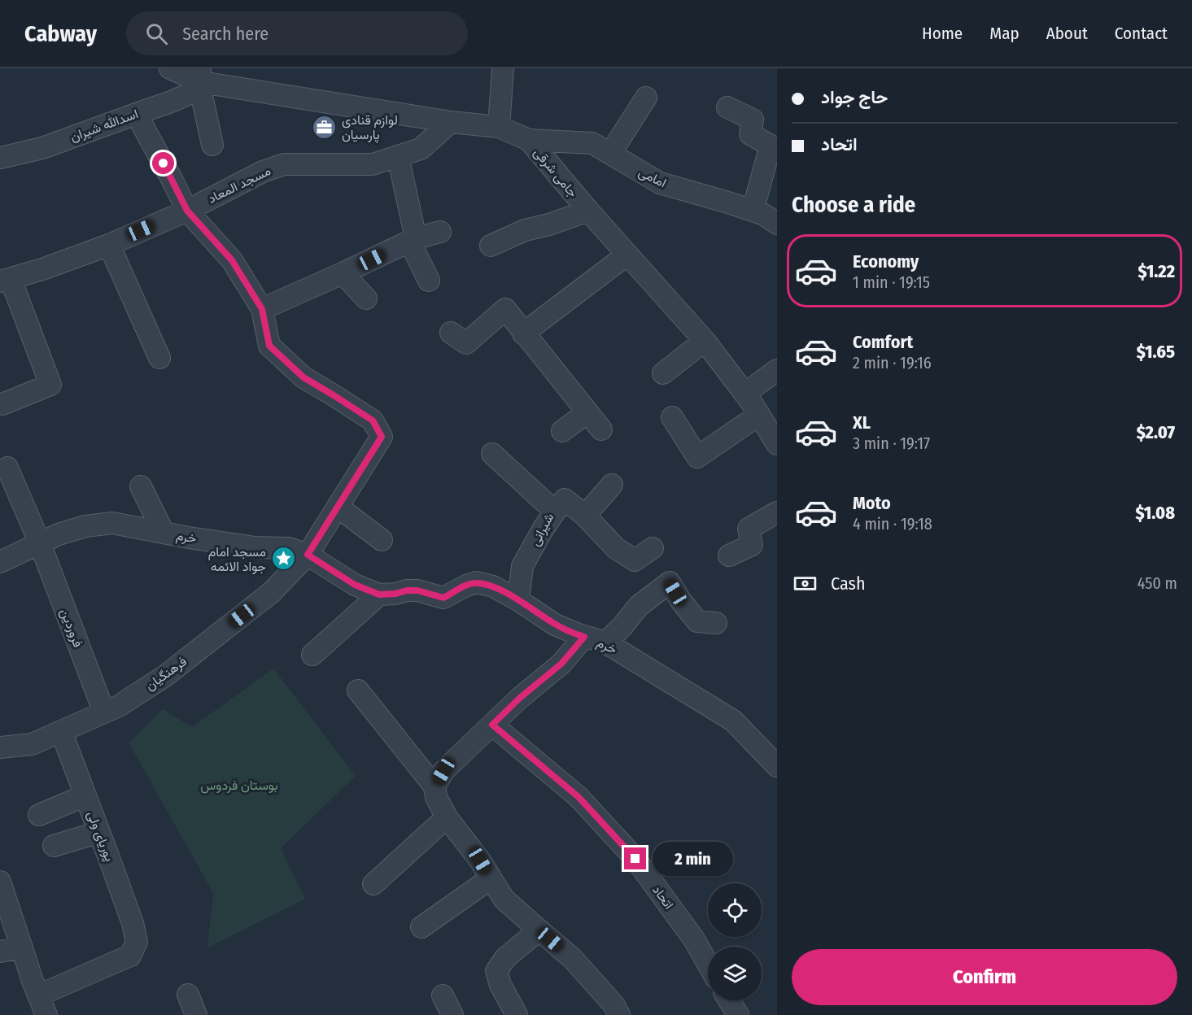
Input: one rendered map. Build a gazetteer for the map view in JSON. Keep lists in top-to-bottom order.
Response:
{
  "streets": {
    "street": [
      "اسدالله شیران",
      "جامی شرقی",
      "امامی",
      "مسجد المعاد",
      "شیرانی",
      "خرم",
      "فروردین",
      "فرهنگیان",
      "پوریای ولی",
      "اتحاد"
    ]
  },
  "crossings": [
    ["اسدالله شیران", "جامی شرقی"],
    ["جامی شرقی", "امامی"],
    ["جامی شرقی", "مسجد المعاد"],
    ["شیرانی", "خرم"],
    ["خرم", "فروردین"],
    ["خرم", "فرهنگیان"],
    ["فروردین", "فرهنگیان"],
    ["فرهنگیان", "پوریای ولی"]
  ],
  "parks": ["بوستان فردوس"],
  "places": {
    "office": ["لوازم قنادی پارسیان"],
    "place": ["مسجد امام جواد الائمه"]
  },
  "page": {
    "header": "Cabway",
    "search": "Search here",
    "nav": [
      "Home",
      "Map",
      "About",
      "Contact"
    ],
    "banner": ["حاج جواد", "اتحاد"],
    "heading": "Choose a ride",
    "list": [
      {
        "name": "Economy",
        "note": "1 min · 19:15",
        "value": "$1.22"
      },
      {
        "name": "Comfort",
        "note": "2 min · 19:16",
        "value": "$1.65"
      },
      {
        "name": "XL",
        "note": "3 min · 19:17",
        "value": "$2.07"
      },
      {
        "name": "Moto",
        "note": "4 min · 19:18",
        "value": "$1.08"
      }
    ],
    "pay": ["Cash", "450 m"],
    "bubble": "2 min",
    "buttons": "Confirm"
  }
}
